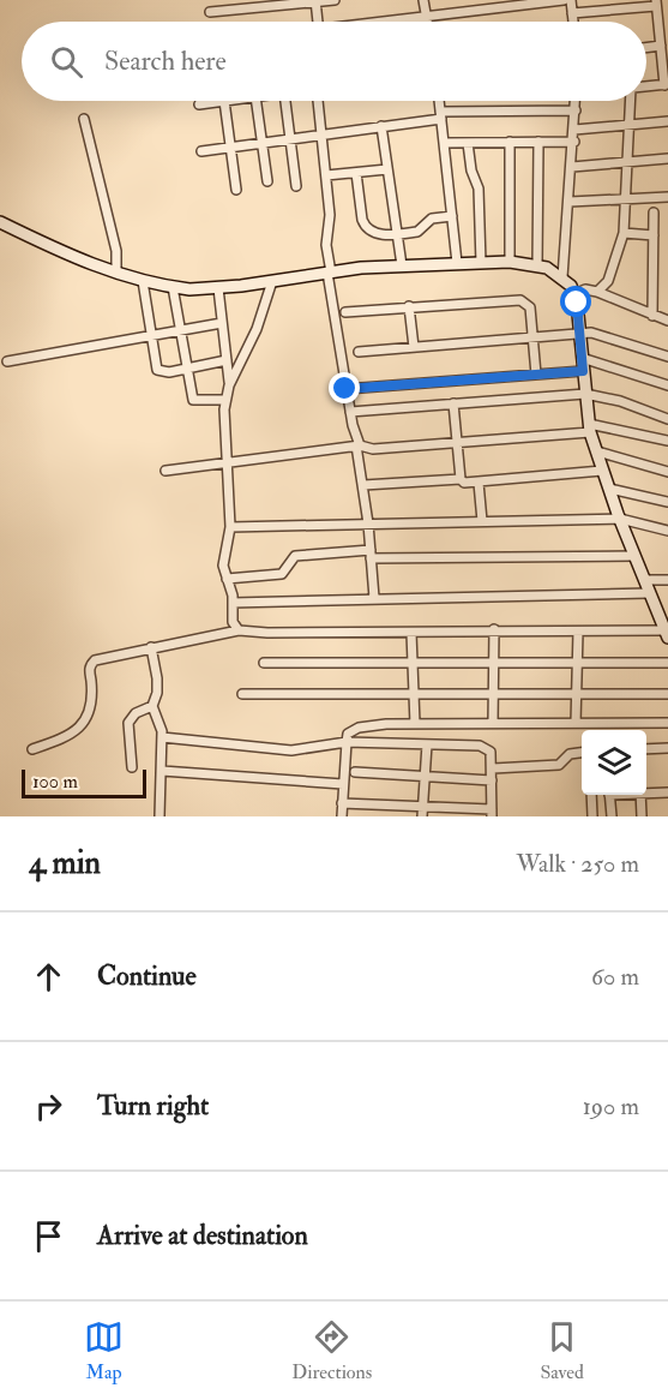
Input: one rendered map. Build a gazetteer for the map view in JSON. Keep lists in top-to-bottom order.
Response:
{
  "scale_bar": "100 m",
  "page": {
    "search": "Search here",
    "scale": "100 m",
    "heading": ["4 min", "Walk · 250 m"],
    "list": [
      ["Continue", "60 m"],
      ["Turn right", "190 m"],
      "Arrive at destination"
    ],
    "nav": ["Map", "Directions", "Saved"]
  }
}
